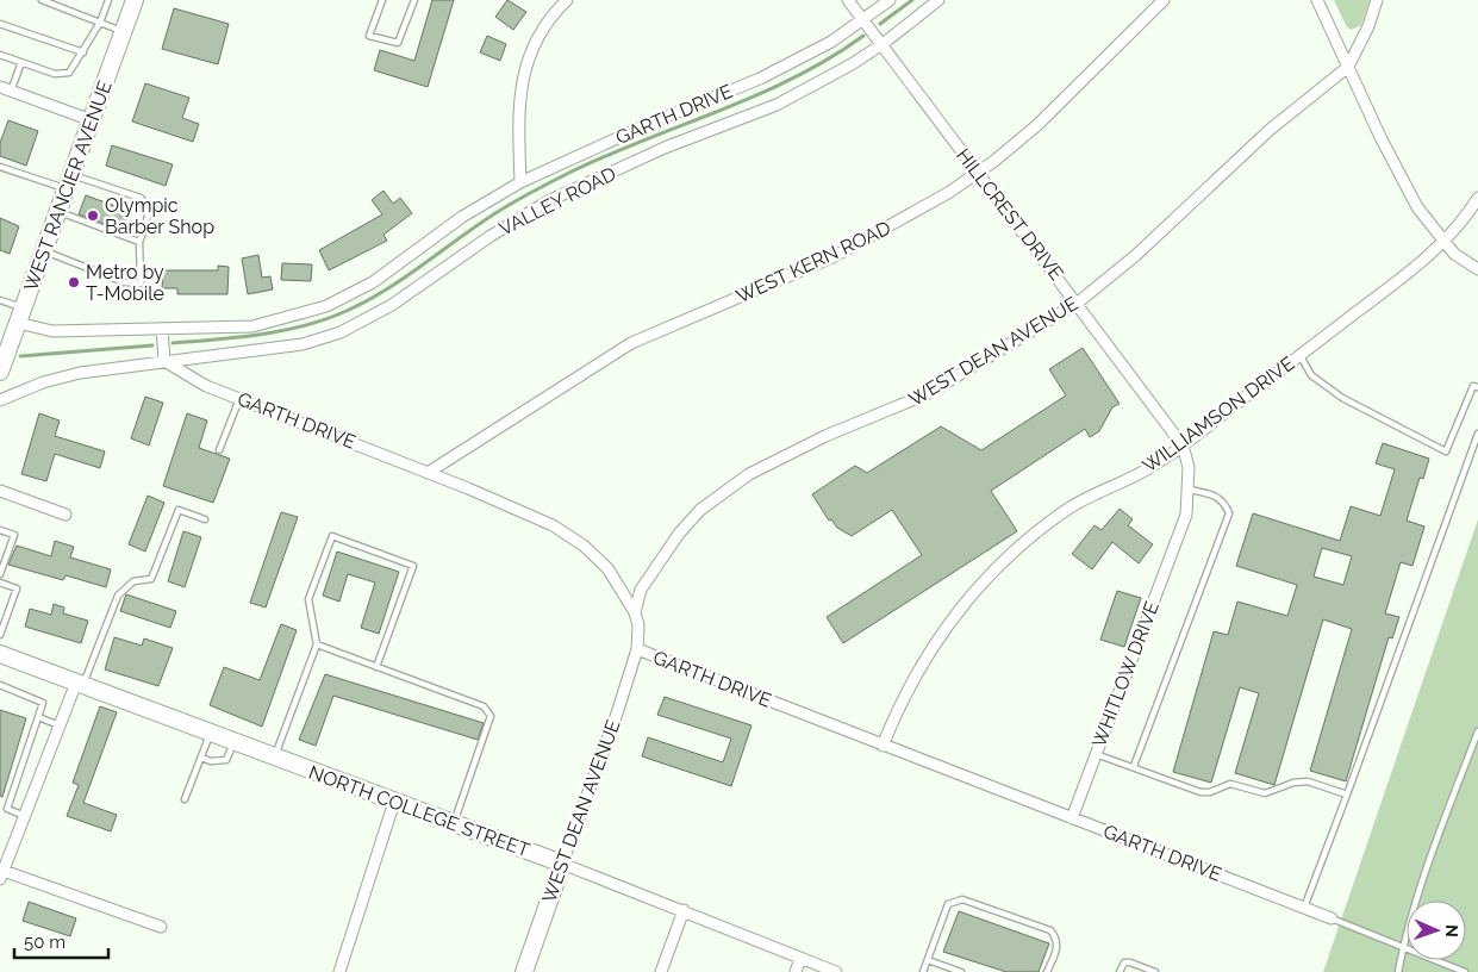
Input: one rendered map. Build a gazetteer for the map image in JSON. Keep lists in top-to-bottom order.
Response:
{
  "streets": {
    "street": [
      "GARTH DRIVE",
      "WEST RANCIER AVENUE",
      "VALLEY ROAD",
      "HILLCREST DRIVE",
      "WEST KERN ROAD",
      "WEST DEAN AVENUE",
      "WILLIAMSON DRIVE",
      "WHITLOW DRIVE",
      "NORTH COLLEGE STREET"
    ]
  },
  "crossings": [
    ["GARTH DRIVE", "WEST RANCIER AVENUE"],
    ["GARTH DRIVE", "VALLEY ROAD"],
    ["GARTH DRIVE", "HILLCREST DRIVE"],
    ["GARTH DRIVE", "WEST KERN ROAD"],
    ["GARTH DRIVE", "WEST DEAN AVENUE"],
    ["GARTH DRIVE", "WILLIAMSON DRIVE"],
    ["GARTH DRIVE", "WHITLOW DRIVE"],
    ["VALLEY ROAD", "HILLCREST DRIVE"],
    ["HILLCREST DRIVE", "WEST KERN ROAD"],
    ["HILLCREST DRIVE", "WEST DEAN AVENUE"],
    ["HILLCREST DRIVE", "WILLIAMSON DRIVE"],
    ["HILLCREST DRIVE", "WHITLOW DRIVE"],
    ["WEST DEAN AVENUE", "NORTH COLLEGE STREET"]
  ],
  "places": ["Olympic Barber Shop", "Metro by T-Mobile"],
  "scale_bar": "50 m",
  "north": "right"
}
